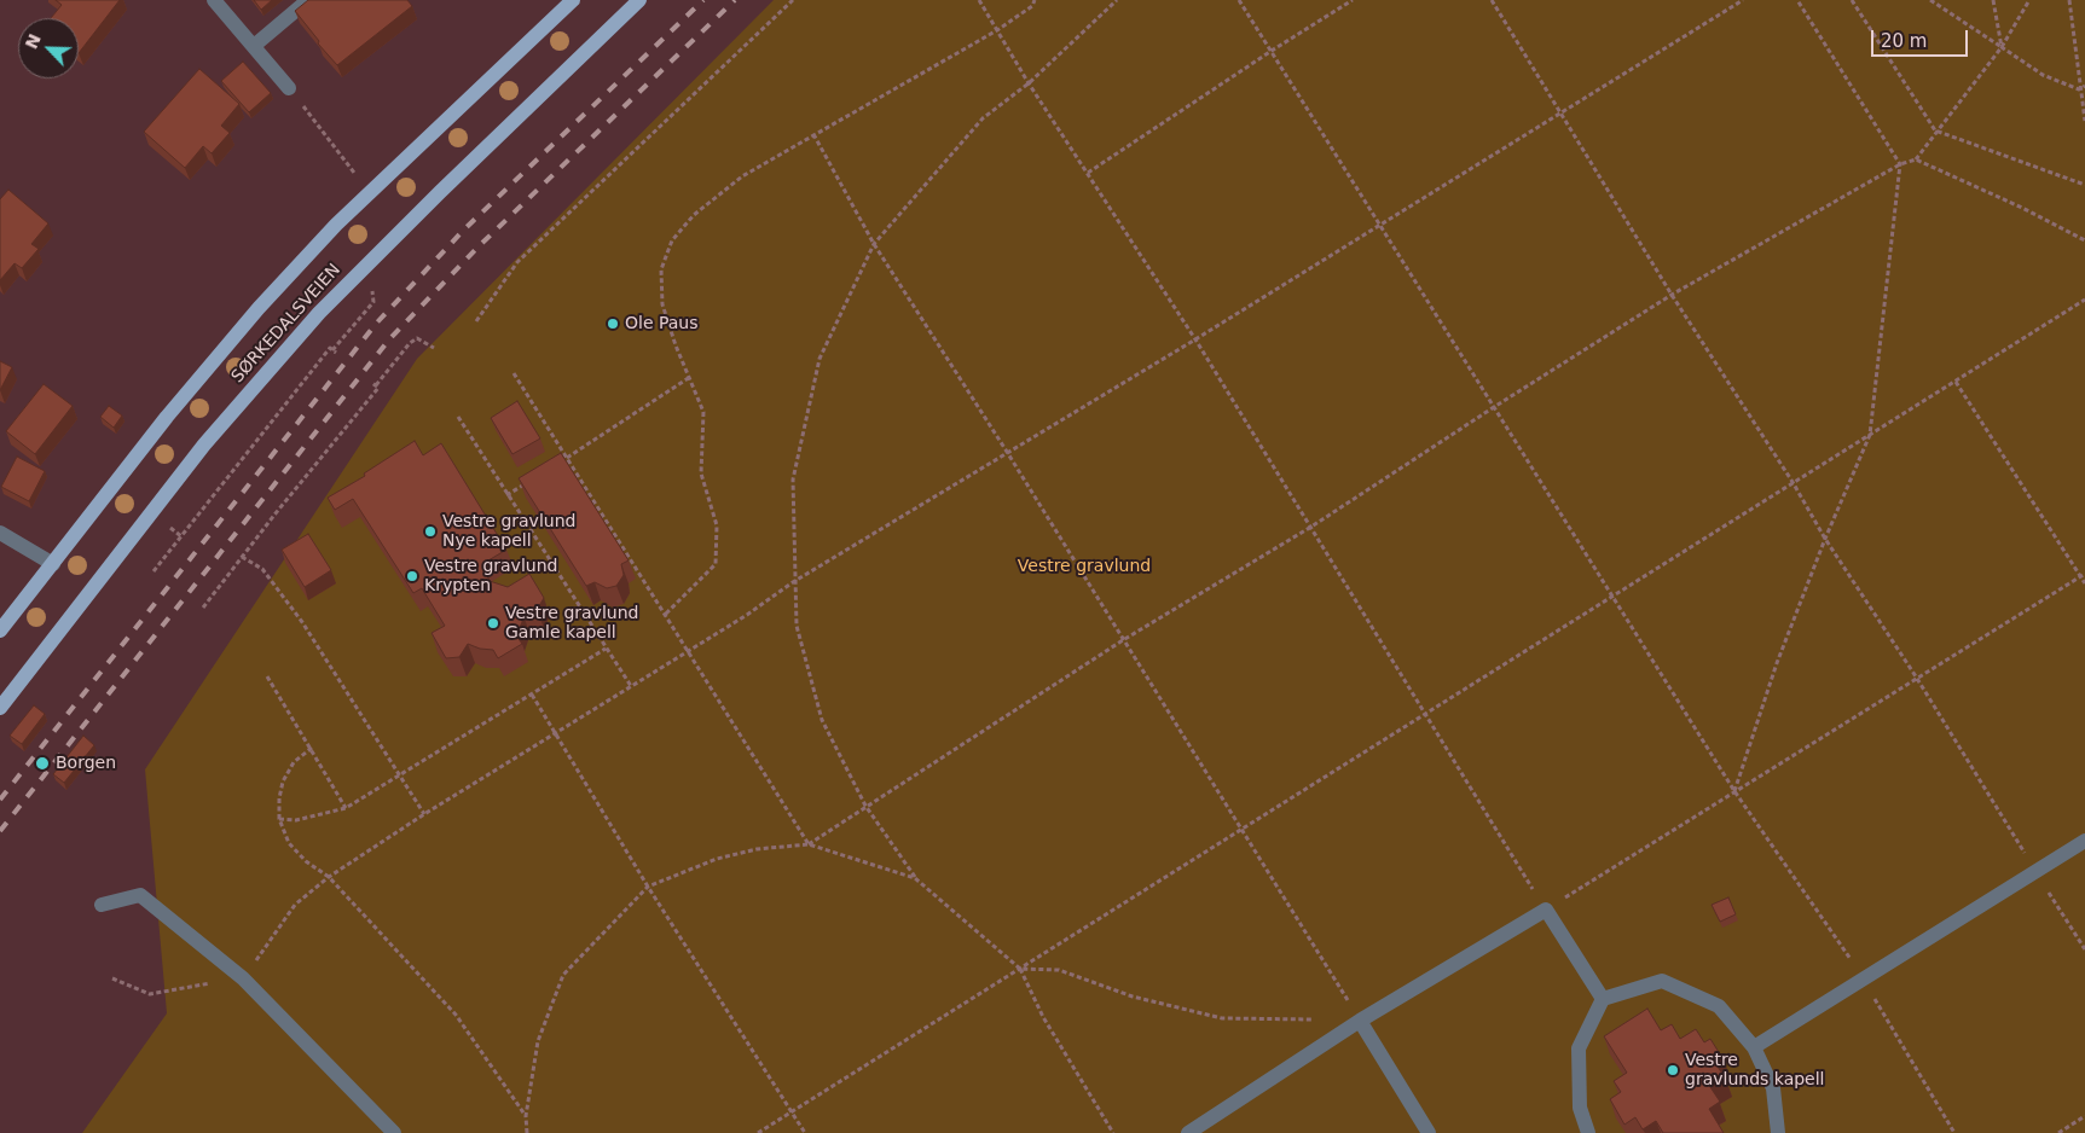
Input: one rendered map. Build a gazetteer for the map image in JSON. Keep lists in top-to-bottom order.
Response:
{
  "streets": {
    "main road": ["SØRKEDALSVEIEN"]
  },
  "parks": ["Vestre gravlund"],
  "places": [
    "Ole Paus",
    "Vestre gravlund Nye kapell",
    "Vestre gravlund Krypten",
    "Vestre gravlund Gamle kapell",
    "Borgen",
    "Vestre gravlunds kapell"
  ],
  "scale_bar": "20 m",
  "north": "top left"
}
